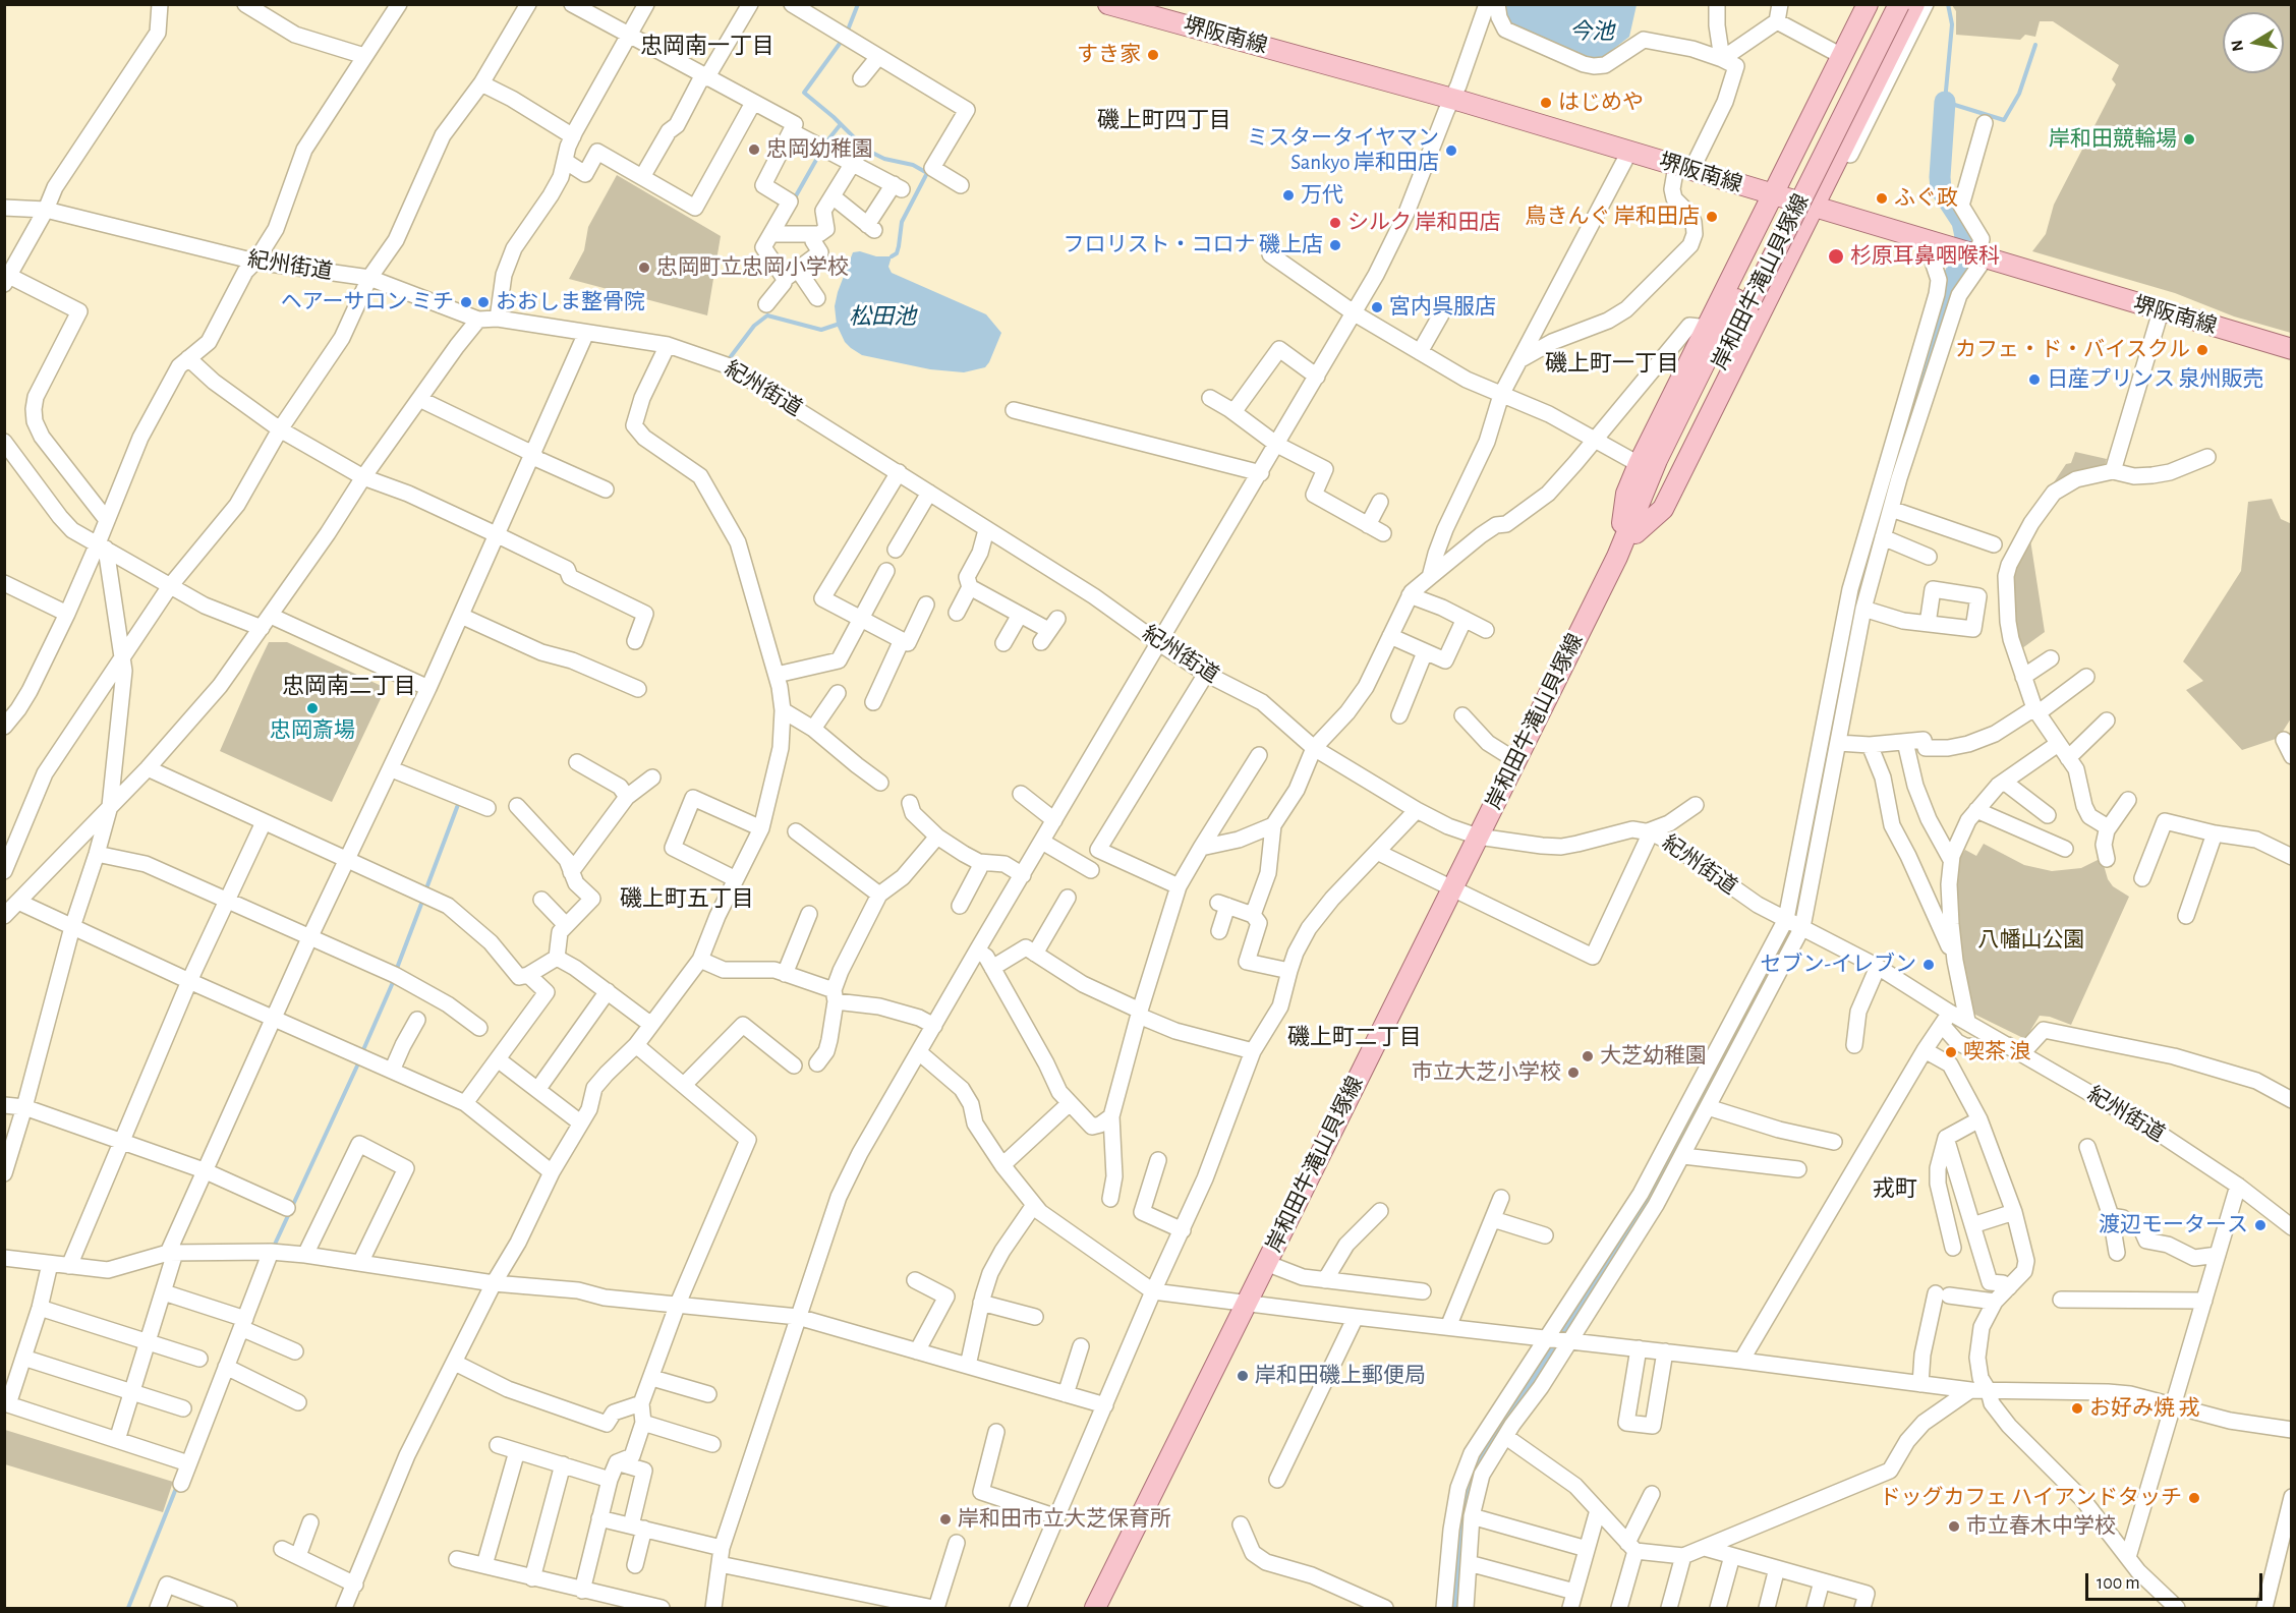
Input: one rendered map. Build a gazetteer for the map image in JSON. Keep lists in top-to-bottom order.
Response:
{
  "streets": {
    "main road": ["堺阪南線", "岸和田牛滝山貝塚線"],
    "street": ["紀州街道"]
  },
  "crossings": [
    ["紀州街道", "岸和田牛滝山貝塚線"]
  ],
  "districts": [
    "忠岡南一丁目",
    "磯上町四丁目",
    "磯上町一丁目",
    "忠岡南二丁目",
    "磯上町五丁目",
    "磯上町二丁目",
    "戎町"
  ],
  "water": ["今池", "松田池"],
  "parks": ["八幡山公園"],
  "places": [
    "すき家",
    "はじめや",
    "岸和田競輪場",
    "忠岡幼稚園",
    "ミスタータイヤマン Sankyo 岸和田店",
    "万代",
    "ふぐ政",
    "鳥きんぐ 岸和田店",
    "シルク 岸和田店",
    "フロリスト・コロナ 磯上店",
    "杉原耳鼻咽喉科",
    "忠岡町立忠岡小学校",
    "ヘアーサロン ミチ",
    "おおしま整骨院",
    "宮内呉服店",
    "カフェ・ド・バイスクル",
    "日産プリンス 泉州販売",
    "忠岡斎場",
    "セブン-イレブン",
    "喫茶 浪",
    "大芝幼稚園",
    "市立大芝小学校",
    "渡辺モータース",
    "岸和田磯上郵便局",
    "お好み焼 戎",
    "ドッグカフェ ハイアンドタッチ",
    "岸和田市立大芝保育所",
    "市立春木中学校"
  ],
  "scale_bar": "100 m",
  "north": "left"
}
